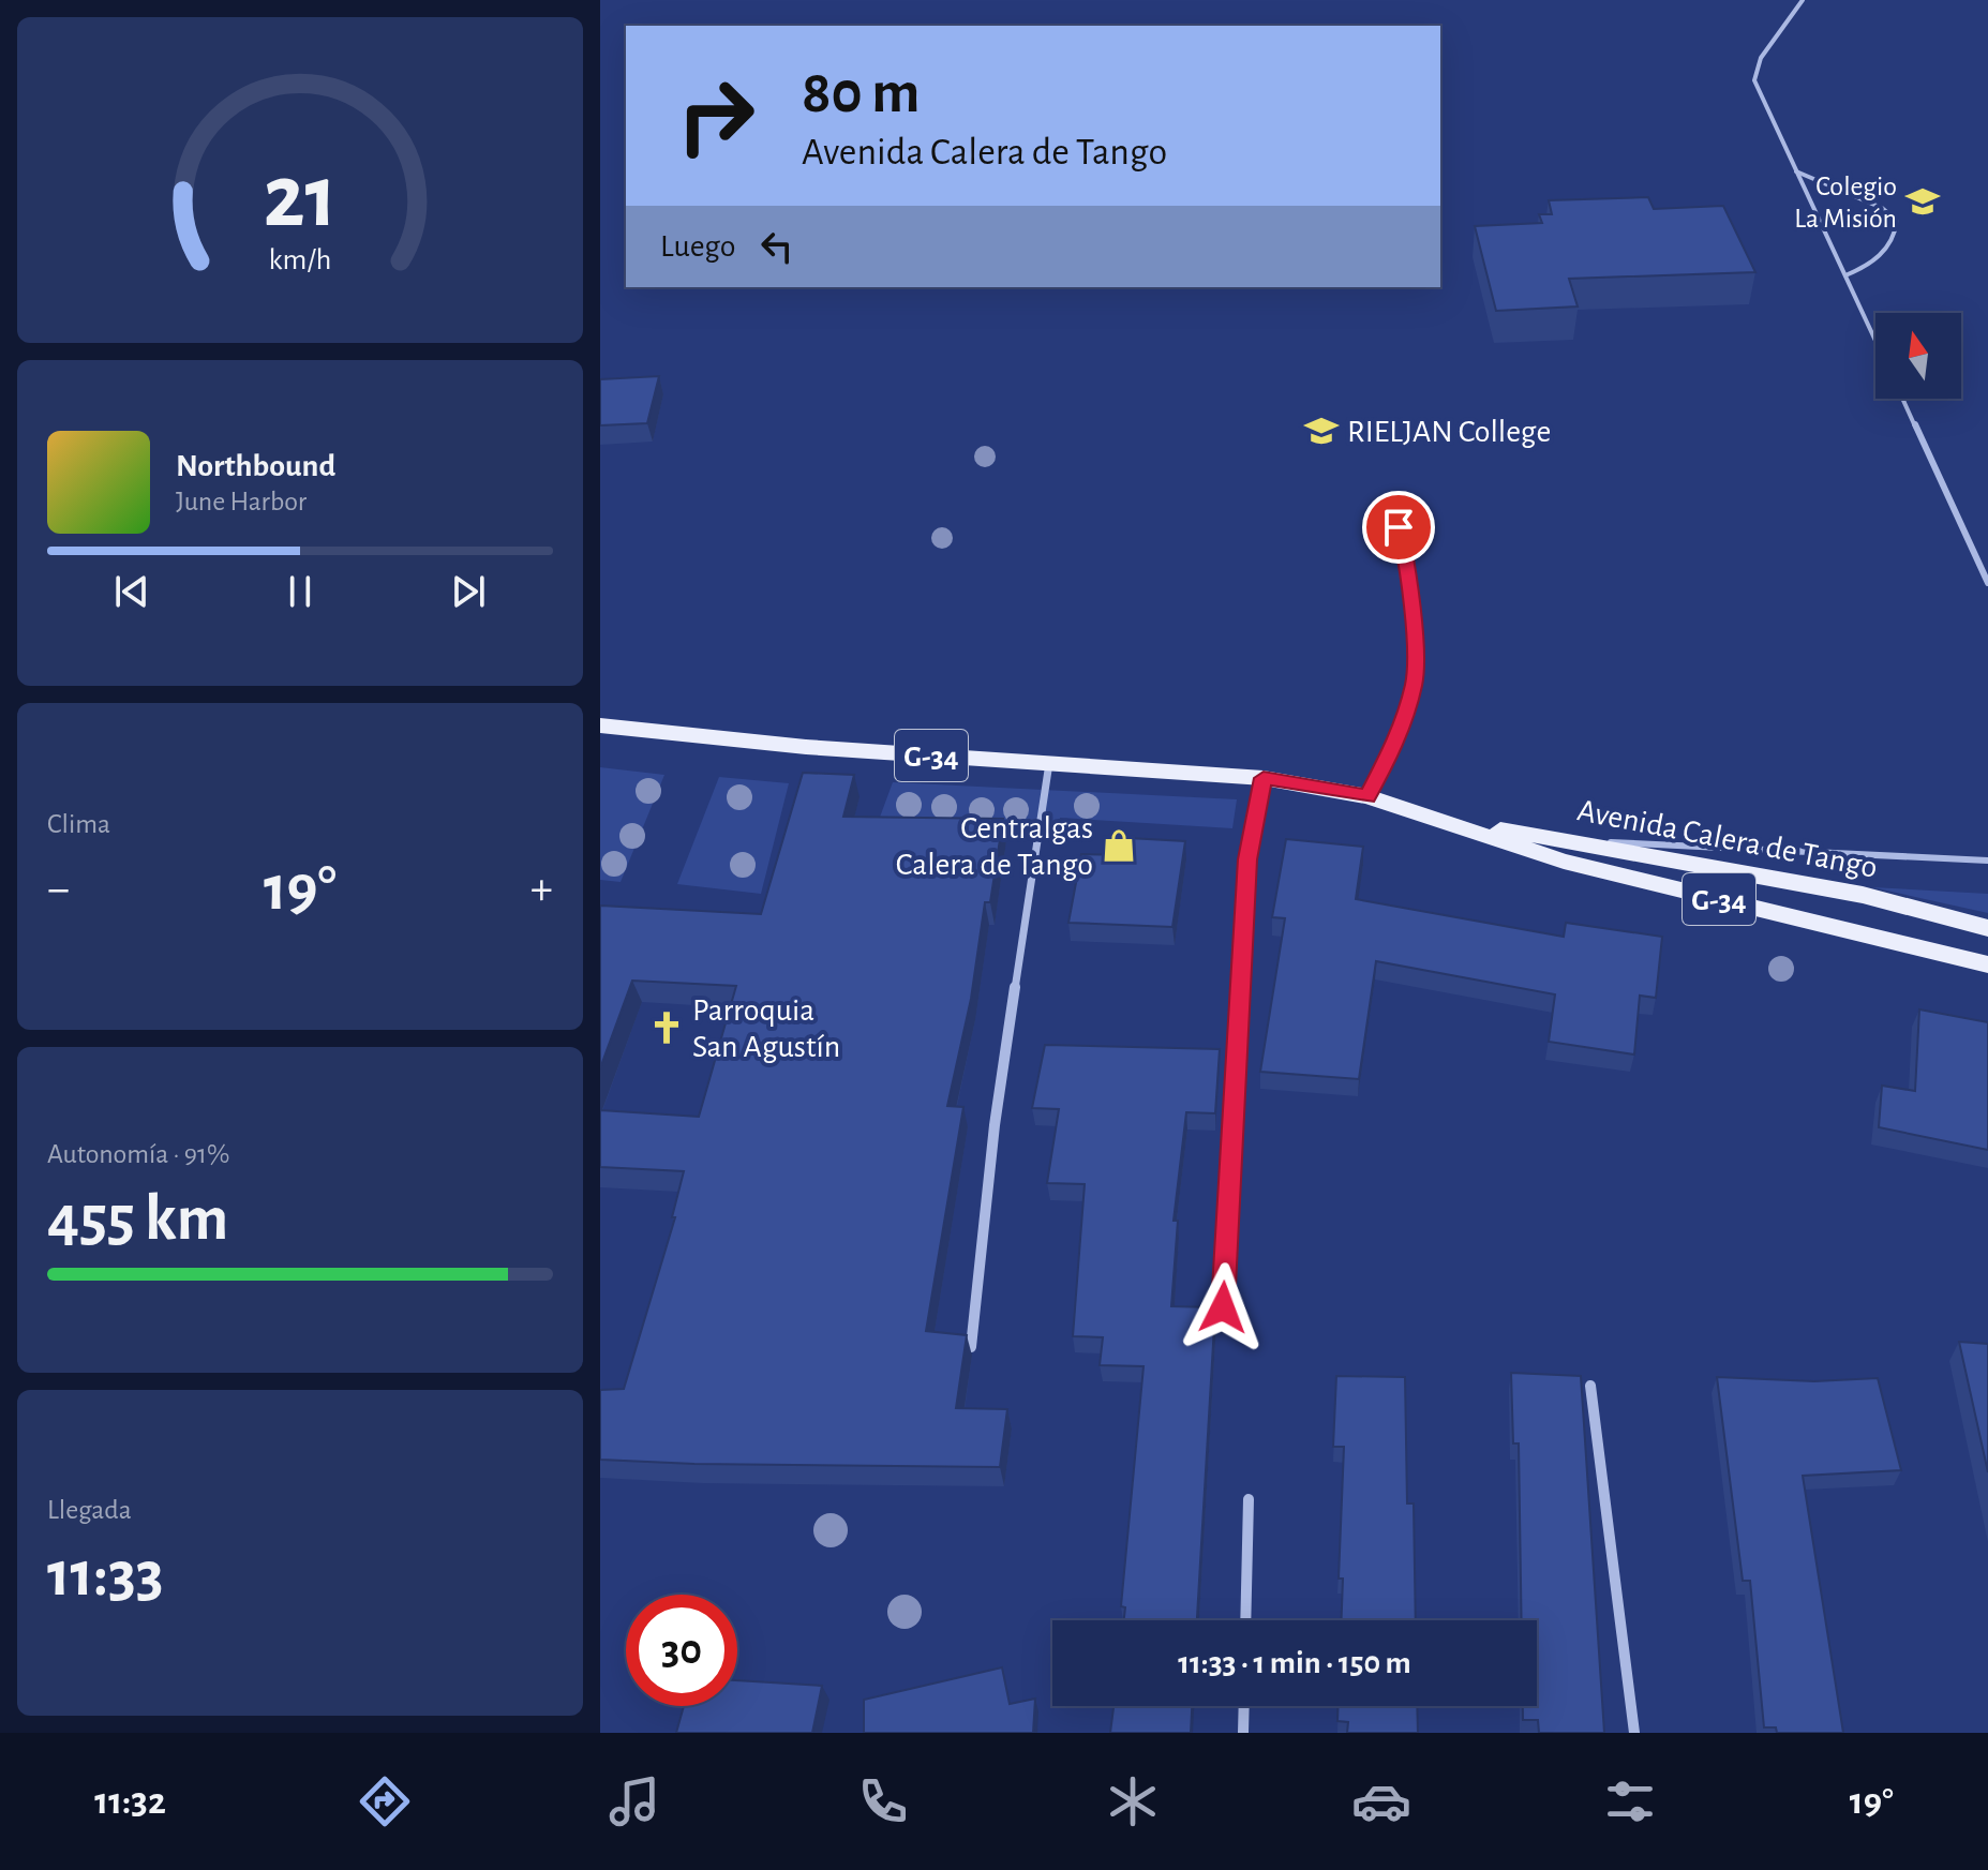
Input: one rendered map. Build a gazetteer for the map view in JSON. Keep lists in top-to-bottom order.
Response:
{
  "streets": {
    "main road": ["G-34", "Avenida Calera de Tango"]
  },
  "places": {
    "school or university": ["Colegio La Misión", "RIELJAN College"],
    "shop": ["Centralgas Calera de Tango"],
    "church": ["Parroquia San Agustín"]
  },
  "north": "top",
  "page": {
    "turn": ["80 m", "Avenida Calera de Tango"],
    "then": "Luego",
    "song": ["Northbound", "June Harbor"],
    "tile": [
      "Clima",
      ["Autonomía · 91%", "455 km"],
      ["Llegada", "11:33"]
    ],
    "heat": ["−", "19°", "+"],
    "limit": "30",
    "trip": "11:33 · 1 min · 150 m",
    "tabs": ["11:32", "19°"],
    "gauge": ["21", "km/h"]
  }
}
